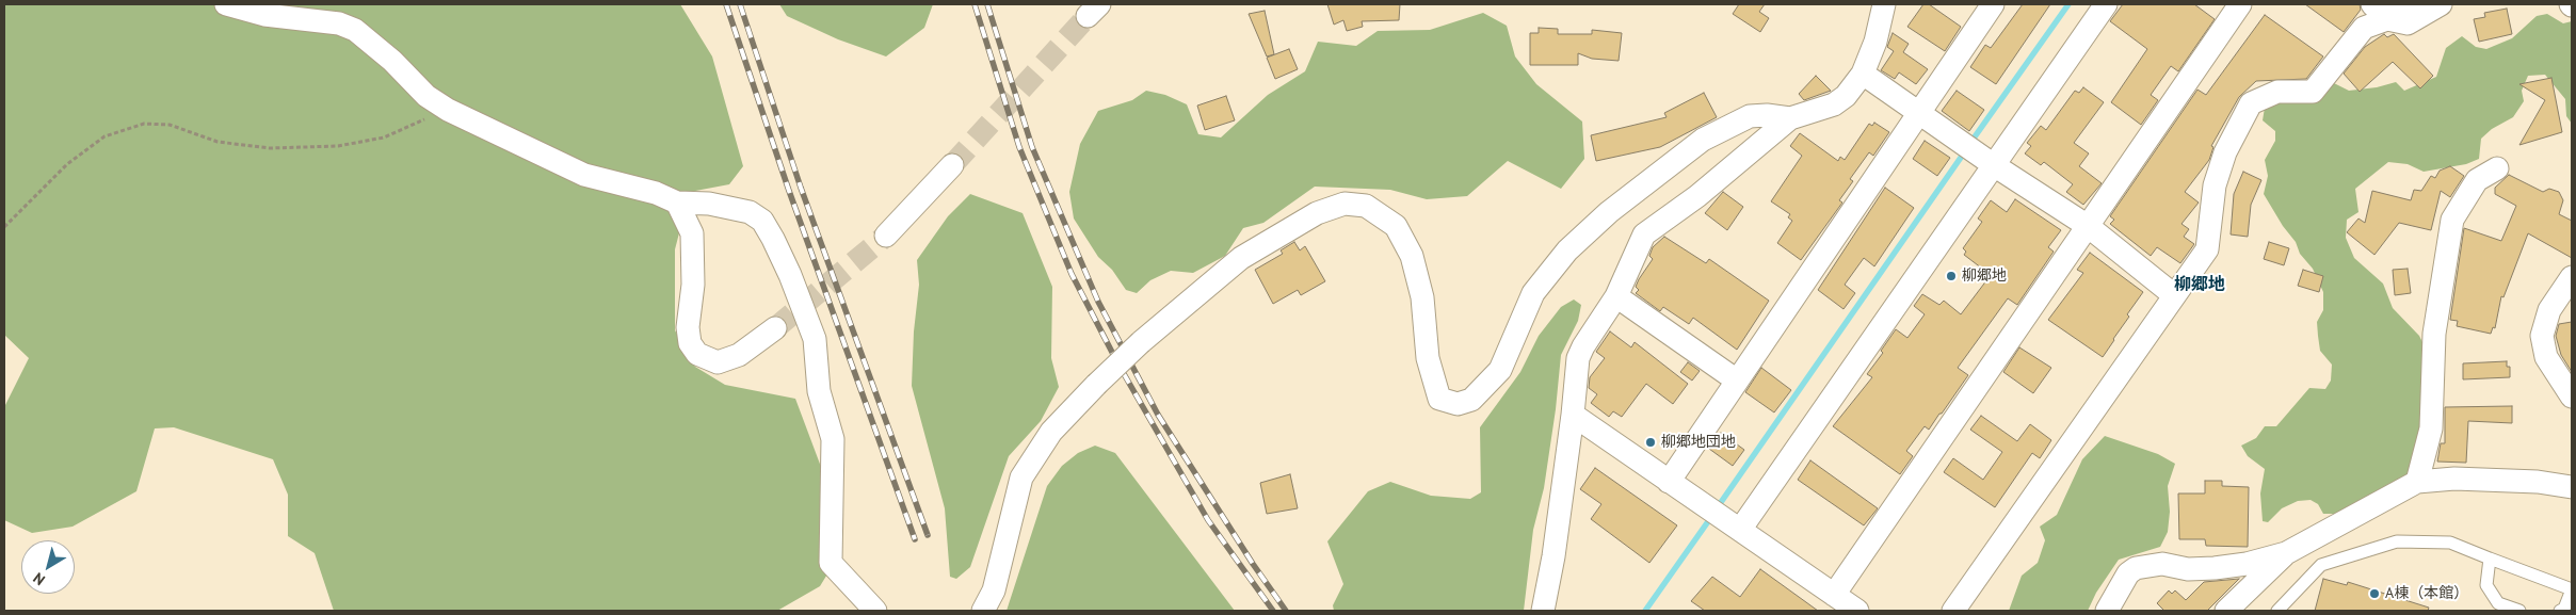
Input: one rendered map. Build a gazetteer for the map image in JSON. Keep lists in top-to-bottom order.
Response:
{
  "districts": ["柳郷地"],
  "places": ["柳郷地", "柳郷地団地", "A棟（本館）"],
  "north": "bottom left"
}
